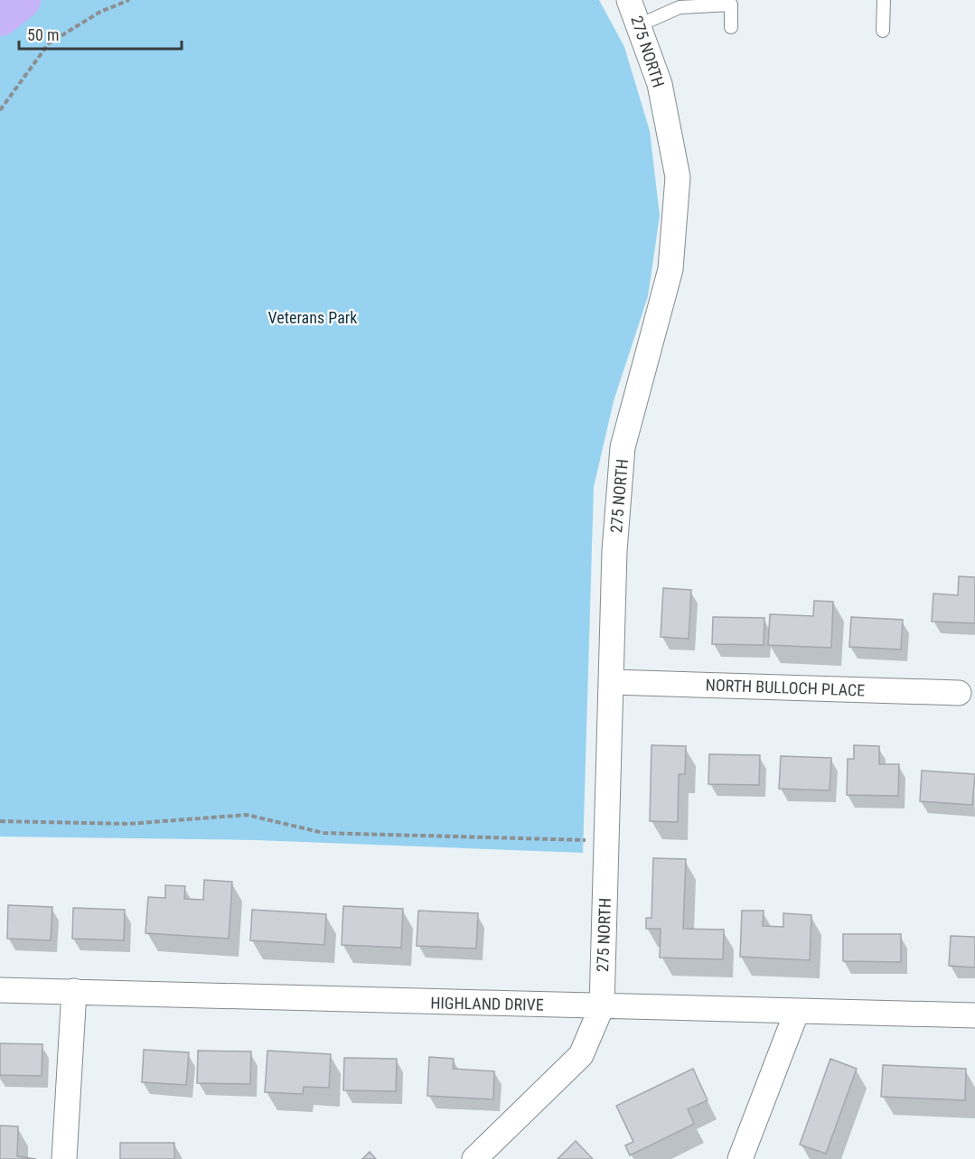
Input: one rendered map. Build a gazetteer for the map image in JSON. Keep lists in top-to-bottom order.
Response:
{
  "streets": {
    "street": ["275 NORTH", "NORTH BULLOCH PLACE", "HIGHLAND DRIVE"]
  },
  "crossings": [
    ["275 NORTH", "NORTH BULLOCH PLACE"],
    ["275 NORTH", "HIGHLAND DRIVE"]
  ],
  "parks": ["Veterans Park"],
  "scale_bar": "50 m"
}
